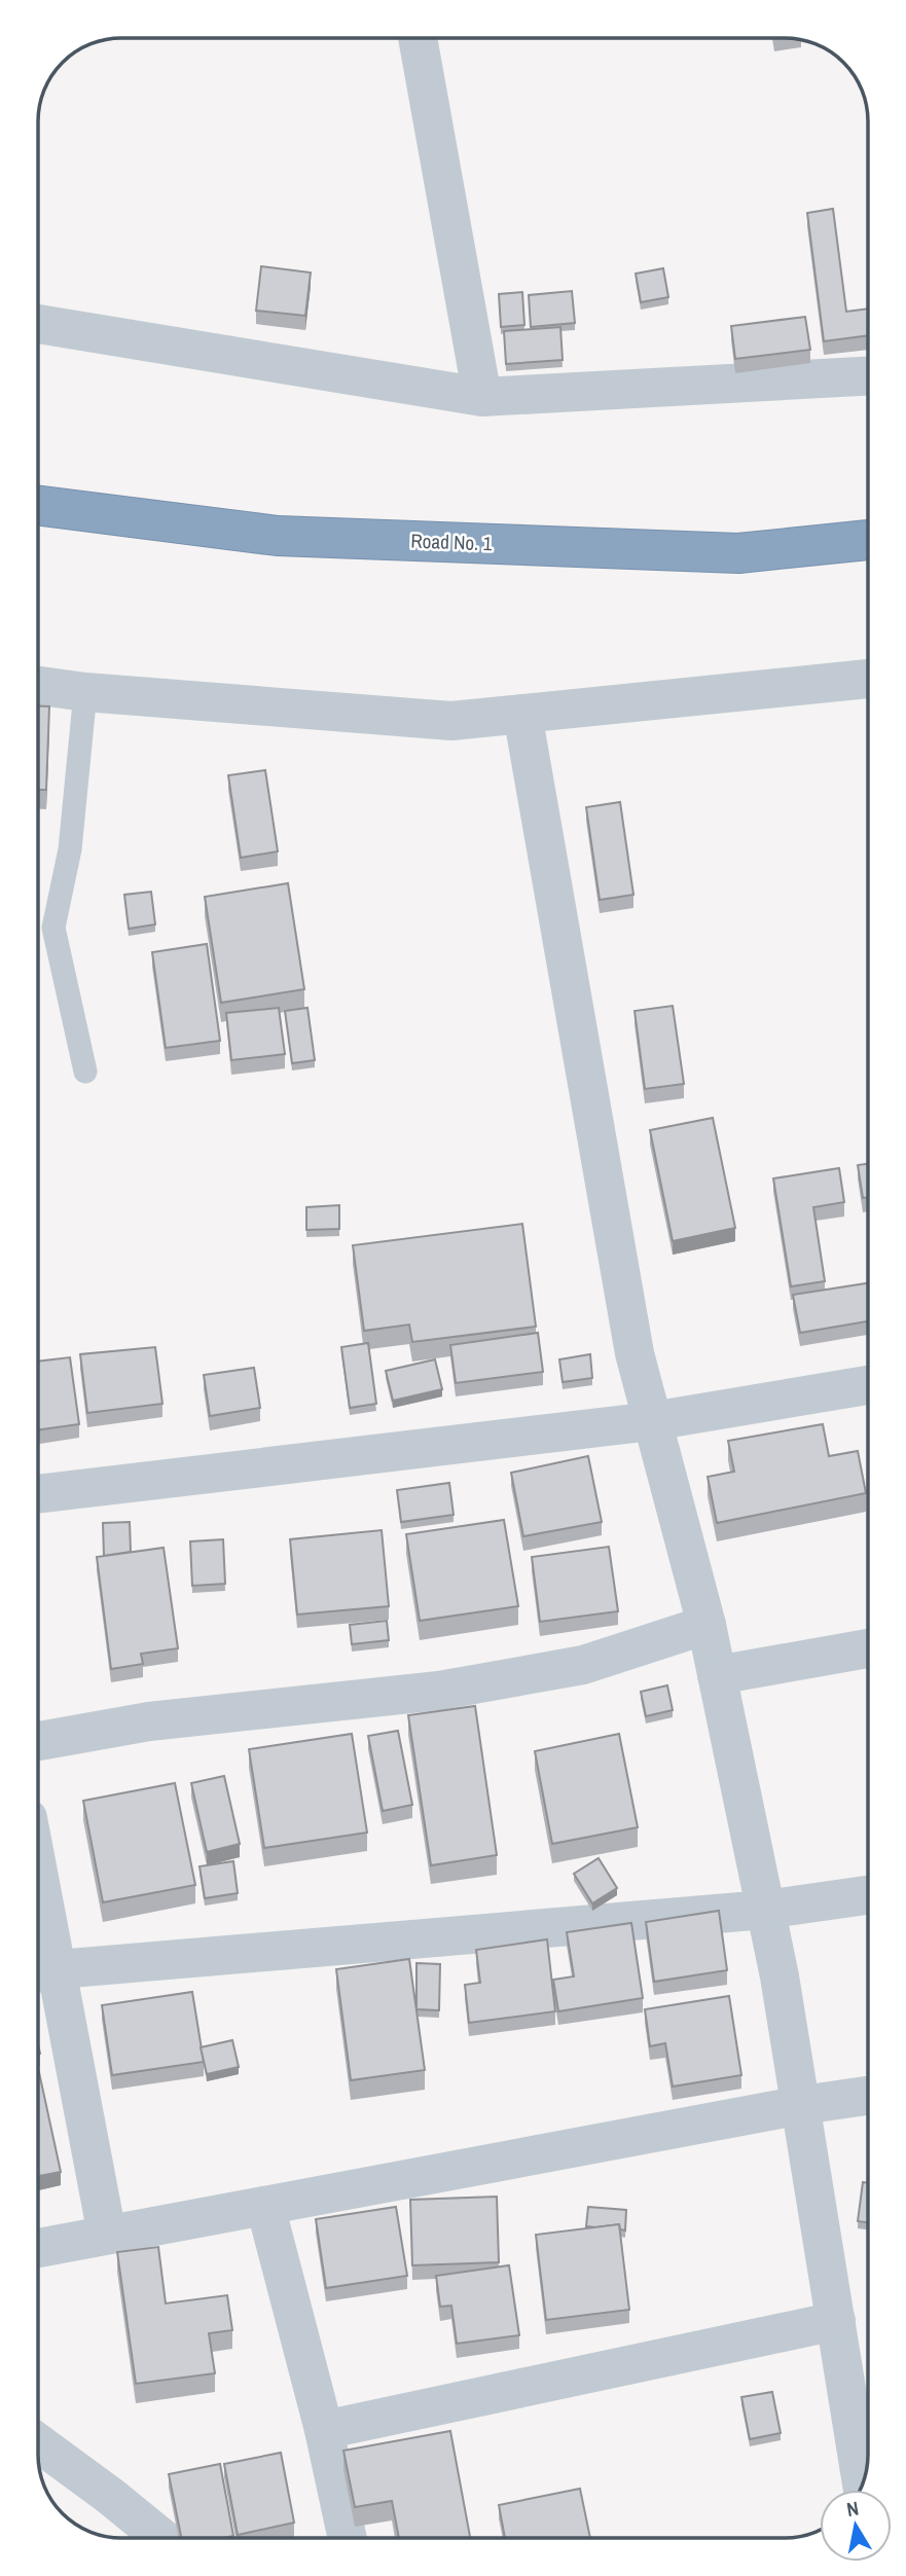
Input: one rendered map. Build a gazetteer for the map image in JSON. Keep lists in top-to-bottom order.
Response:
{
  "streets": {
    "highway": ["Road No. 1"]
  },
  "north": "top"
}
